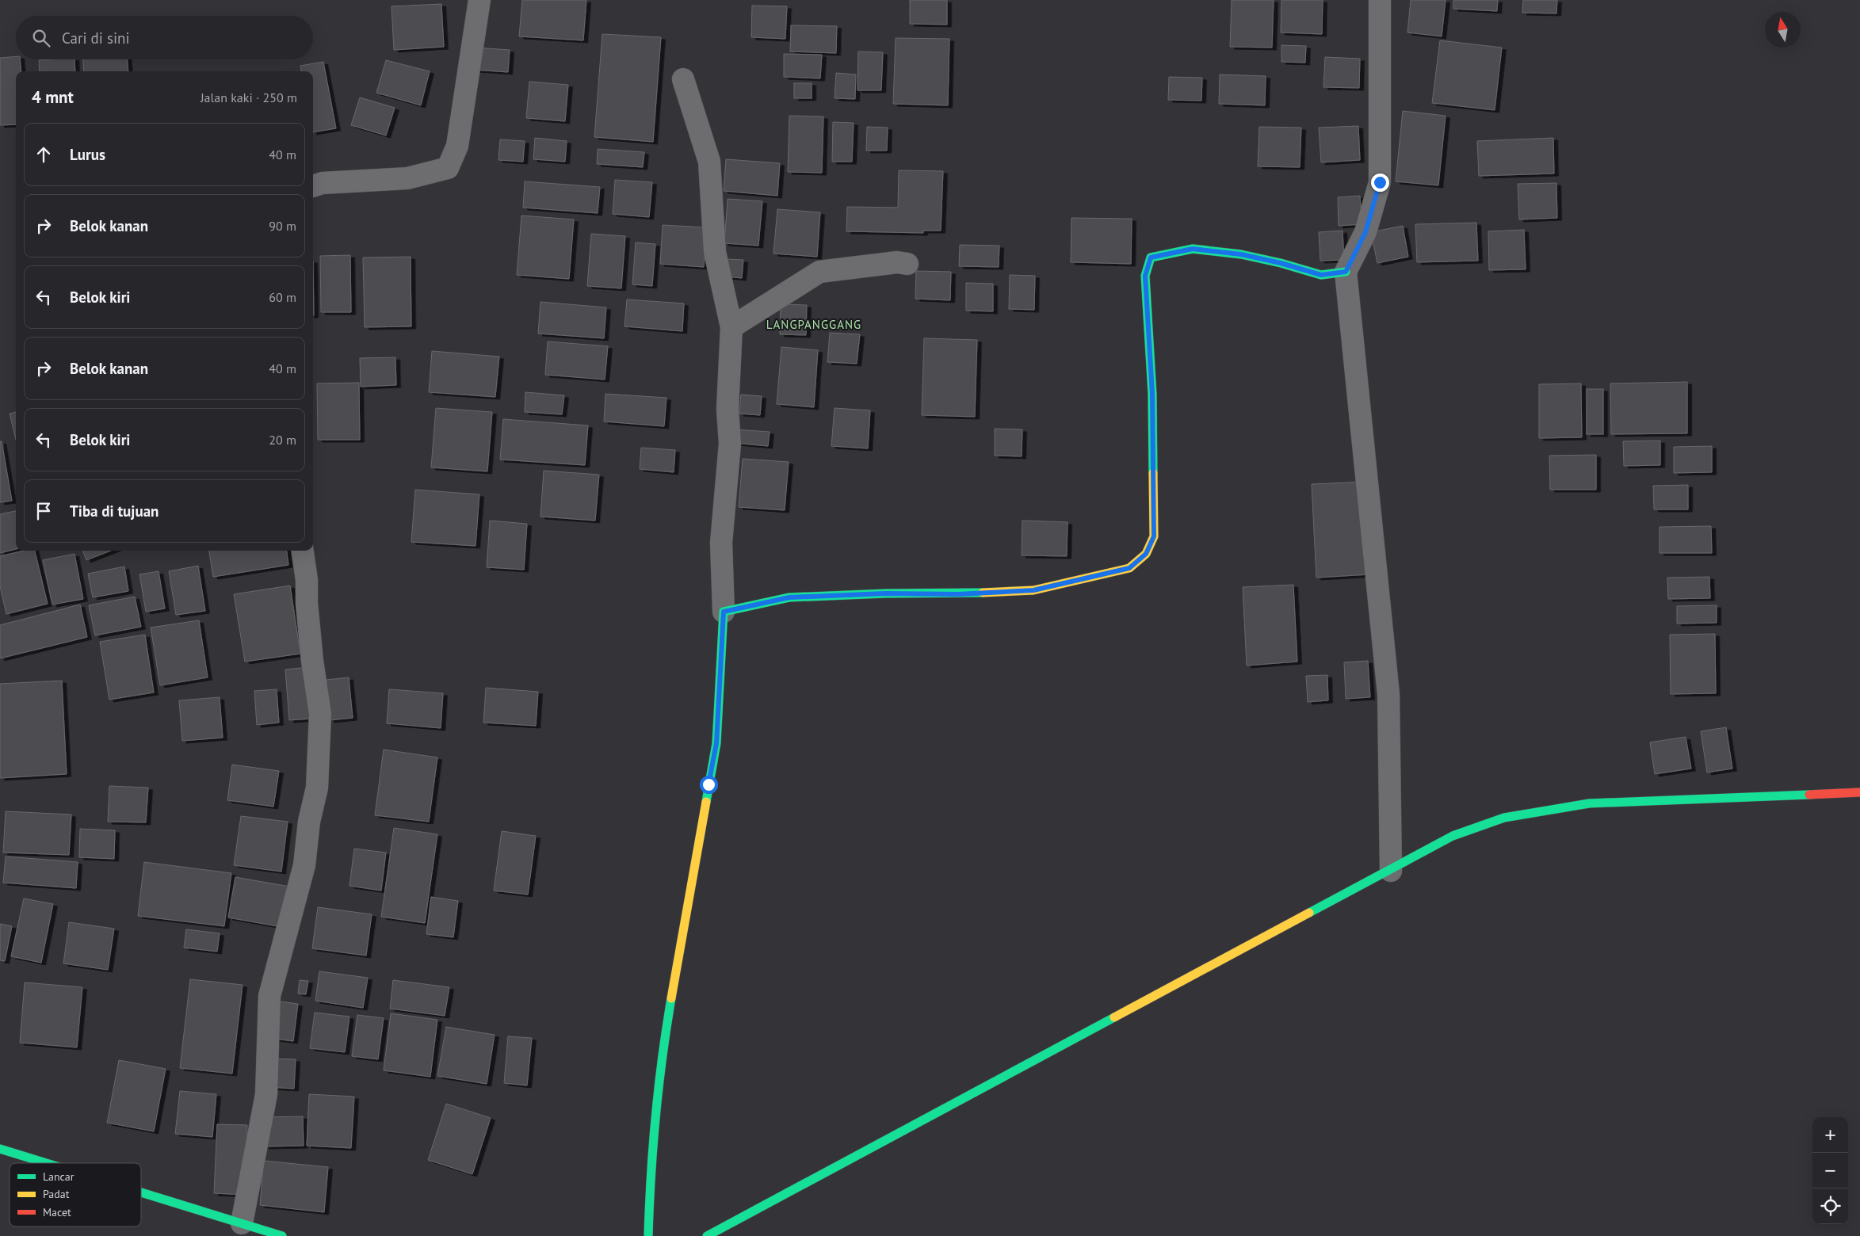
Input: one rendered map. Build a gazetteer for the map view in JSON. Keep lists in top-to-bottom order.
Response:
{
  "districts": ["LANGPANGGANG"],
  "legend": ["Lancar", "Padat", "Macet"],
  "north": "top",
  "page": {
    "search": "Cari di sini",
    "heading": ["4 mnt", "Jalan kaki · 250 m"],
    "list": [
      ["Lurus", "40 m"],
      ["Belok kanan", "90 m"],
      ["Belok kiri", "60 m"],
      ["Belok kanan", "40 m"],
      ["Belok kiri", "20 m"],
      "Tiba di tujuan"
    ],
    "map_buttons": ["+", "−"]
  }
}
